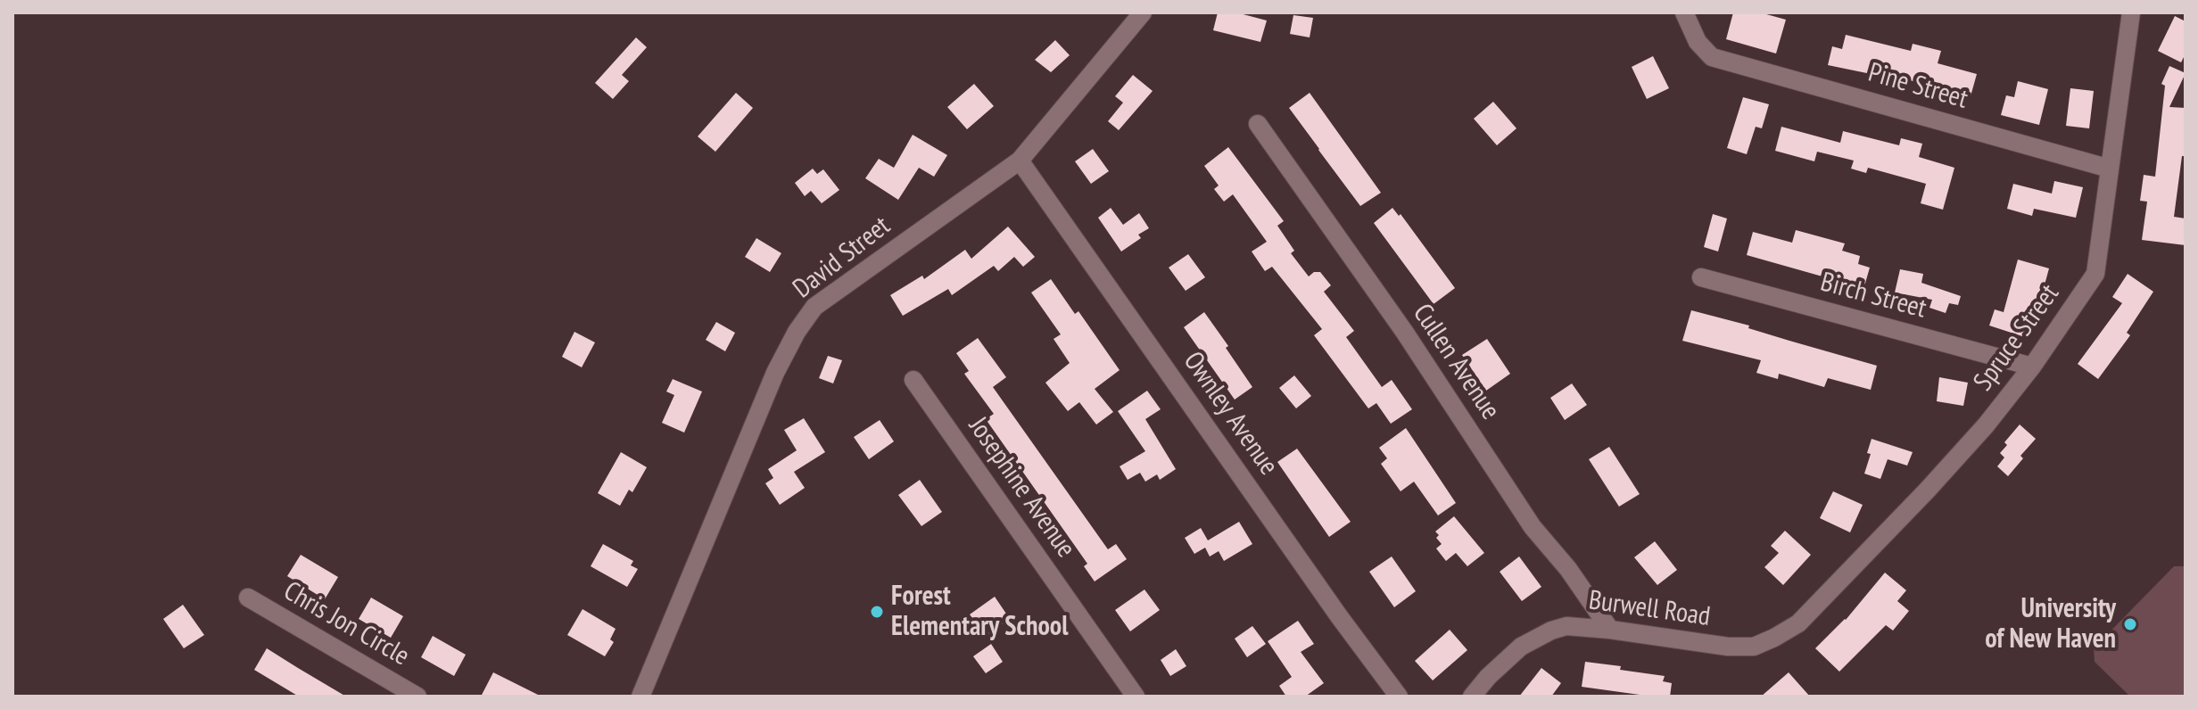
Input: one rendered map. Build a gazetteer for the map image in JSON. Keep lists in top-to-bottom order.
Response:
{
  "streets": {
    "street": [
      "Pine Street",
      "David Street",
      "Birch Street",
      "Spruce Street",
      "Cullen Avenue",
      "Ownley Avenue",
      "Josephine Avenue",
      "Burwell Road",
      "Chris Jon Circle"
    ]
  },
  "crossings": [
    ["Pine Street", "Spruce Street"],
    ["David Street", "Ownley Avenue"],
    ["Birch Street", "Spruce Street"],
    ["Spruce Street", "Burwell Road"],
    ["Cullen Avenue", "Burwell Road"]
  ],
  "places": ["Forest Elementary School", "University of New Haven"]
}
